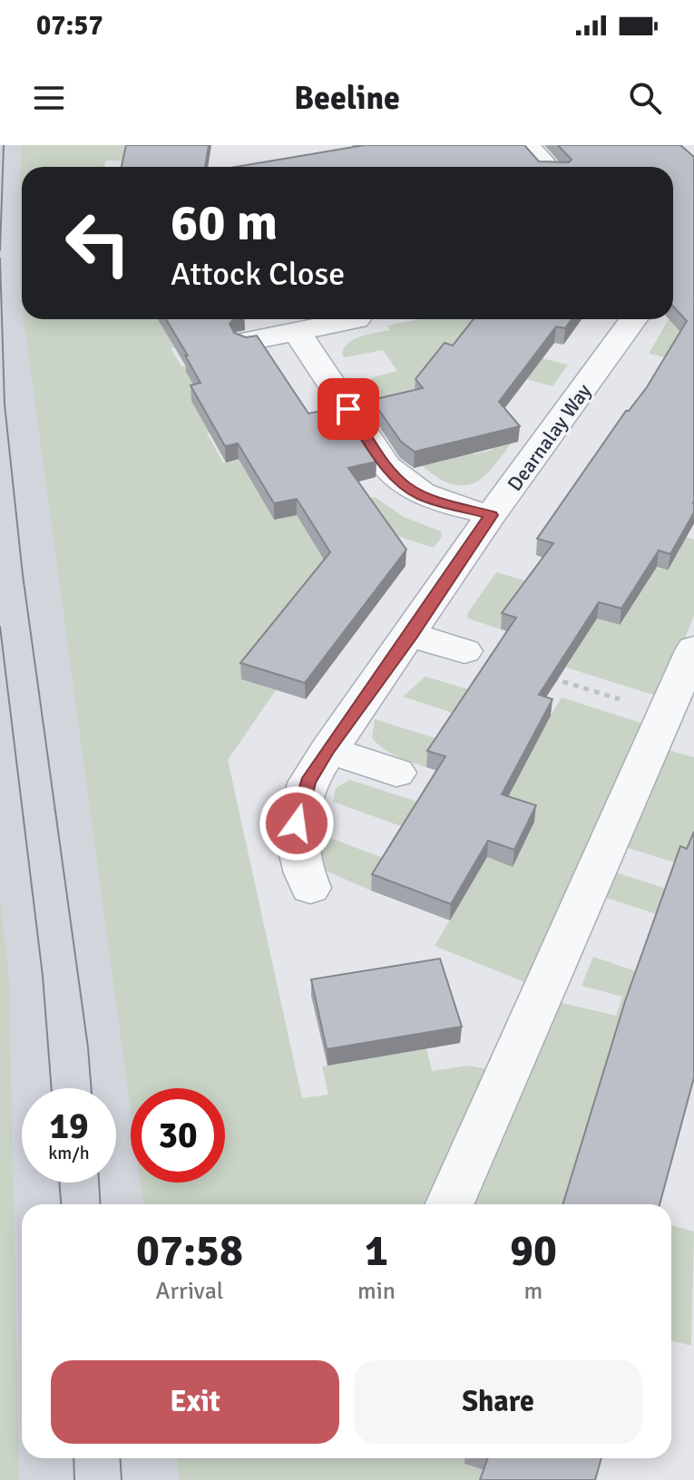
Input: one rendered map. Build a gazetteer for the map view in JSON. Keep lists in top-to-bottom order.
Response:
{
  "streets": {
    "street": ["Dearnalay Way"]
  },
  "page": {
    "status": "07:57",
    "header": "Beeline",
    "turn": ["60 m", "Attock Close"],
    "speed": "19 km/h",
    "limit": "30",
    "eta": [
      "07:58",
      "Arrival",
      "1",
      "min",
      "90",
      "m"
    ],
    "buttons": ["Exit", "Share"]
  }
}
